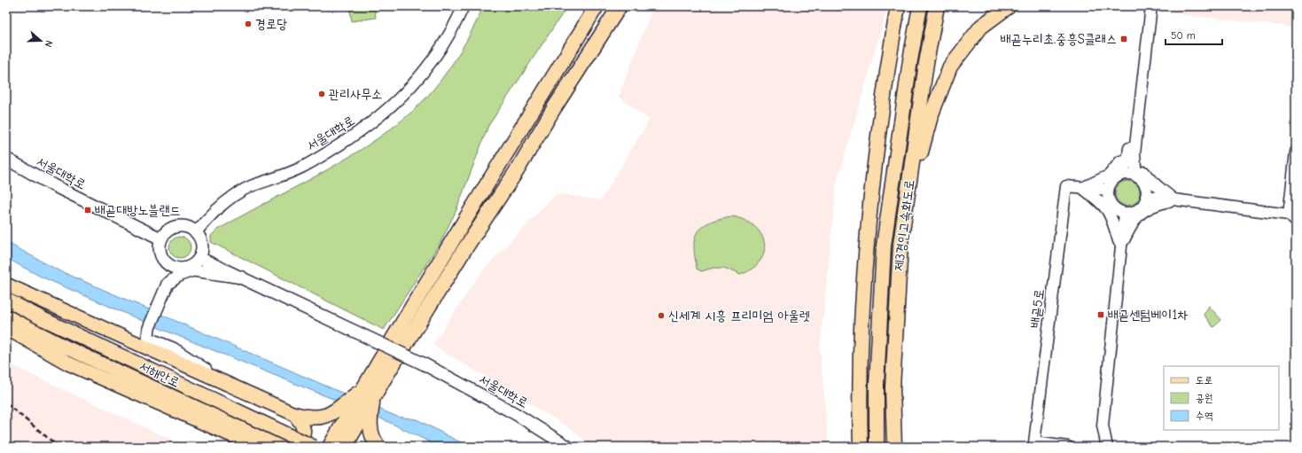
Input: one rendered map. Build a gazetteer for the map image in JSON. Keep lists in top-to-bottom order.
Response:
{
  "streets": {
    "highway": ["제3경인고속화도로"],
    "main road": ["서울대학로", "서해안로"],
    "street": ["배곧5로"]
  },
  "places": {
    "other": ["경로당", "관리사무소", "신세계 시흥 프리미엄 아울렛"],
    "transit": ["배곧누리초.중흥S클래스", "배곧대방노블랜드", "배곧센텀베이1차"]
  },
  "legend": ["도로", "공원", "수역"],
  "scale_bar": "50 m",
  "north": "right"
}
